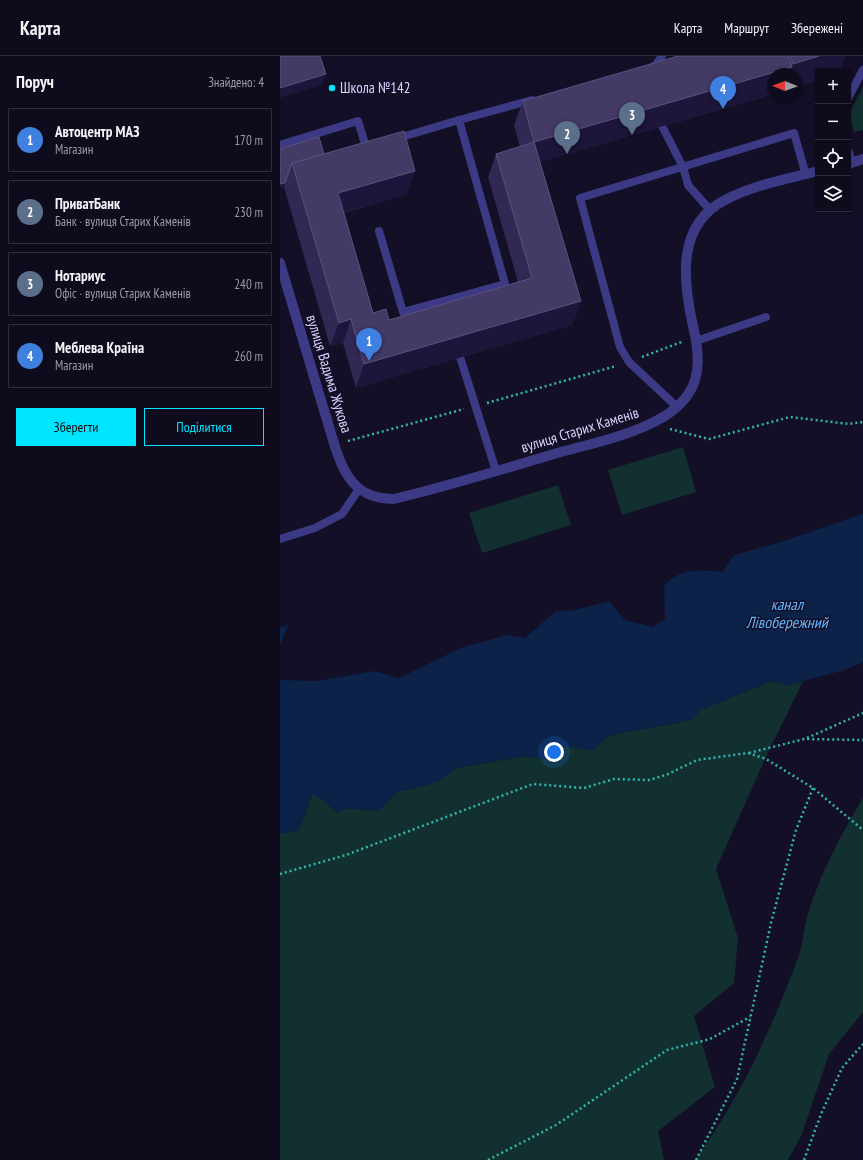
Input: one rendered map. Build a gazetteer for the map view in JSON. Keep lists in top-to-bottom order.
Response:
{
  "streets": {
    "street": ["вулиця Вадима Жукова", "вулиця Старих Каменів"]
  },
  "crossings": [
    ["вулиця Вадима Жукова", "вулиця Старих Каменів"]
  ],
  "water": ["канал Лівобережний"],
  "places": ["Школа №142"],
  "north": "left",
  "page": {
    "header": "Карта",
    "nav": ["Карта", "Маршрут", "Збережені"],
    "heading": ["Поруч", "Знайдено: 4"],
    "map_buttons": ["+", "−"],
    "pins": [
      "4",
      "3",
      "2",
      "1"
    ],
    "list": [
      {
        "mark": "1",
        "name": "Автоцентр МАЗ",
        "note": "Магазин",
        "value": "170 m"
      },
      {
        "mark": "2",
        "name": "ПриватБанк",
        "note": "Банк · вулиця Старих Каменів",
        "value": "230 m"
      },
      {
        "mark": "3",
        "name": "Нотариус",
        "note": "Офіс · вулиця Старих Каменів",
        "value": "240 m"
      },
      {
        "mark": "4",
        "name": "Меблева Країна",
        "note": "Магазин",
        "value": "260 m"
      }
    ],
    "buttons": ["Зберегти", "Поділитися"]
  }
}
